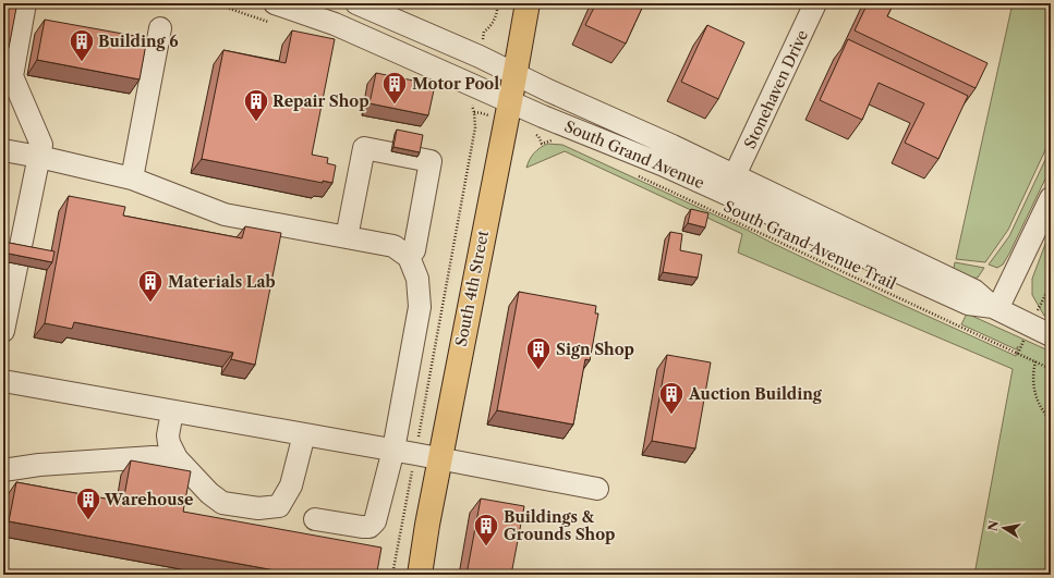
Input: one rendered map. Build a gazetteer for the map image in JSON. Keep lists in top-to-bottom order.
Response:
{
  "streets": {
    "main road": ["South 4th Street"],
    "street": ["Stonehaven Drive", "South Grand Avenue"],
    "path": ["South Grand Avenue Trail"]
  },
  "crossings": [
    ["Stonehaven Drive", "South Grand Avenue"],
    ["South Grand Avenue", "South 4th Street"]
  ],
  "places": {
    "building": [
      "Building 6",
      "Motor Pool",
      "Repair Shop",
      "Materials Lab",
      "Sign Shop",
      "Auction Building",
      "Warehouse",
      "Buildings & Grounds Shop"
    ]
  },
  "north": "left"
}
